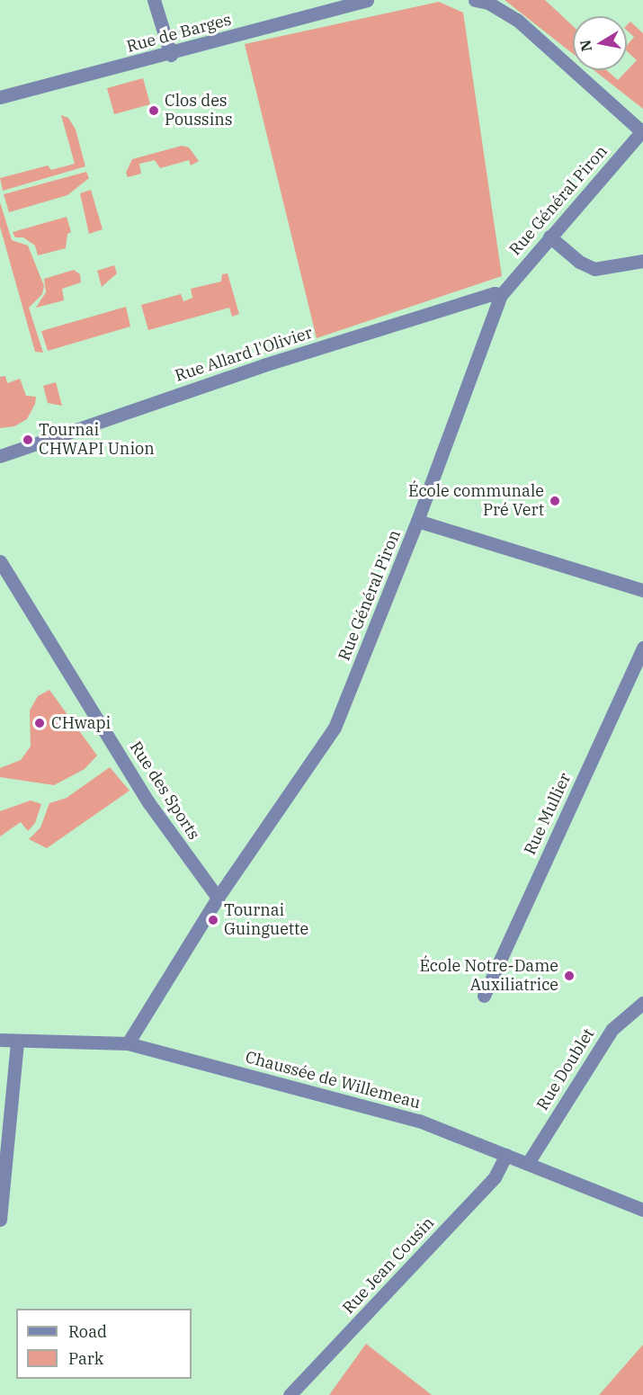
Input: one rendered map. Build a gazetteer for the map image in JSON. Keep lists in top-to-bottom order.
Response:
{
  "streets": {
    "street": [
      "Rue de Barges",
      "Rue Général Piron",
      "Rue Allard l'Olivier",
      "Rue des Sports",
      "Rue Mullier",
      "Rue Doublet",
      "Chaussée de Willemeau",
      "Rue Jean Cousin"
    ]
  },
  "crossings": [
    ["Rue Général Piron", "Rue Allard l'Olivier"],
    ["Rue Général Piron", "Rue des Sports"],
    ["Rue Général Piron", "Chaussée de Willemeau"],
    ["Rue Doublet", "Chaussée de Willemeau"],
    ["Chaussée de Willemeau", "Rue Jean Cousin"]
  ],
  "places": [
    "Clos des Poussins",
    "Tournai CHWAPI Union",
    "École communale Pré Vert",
    "CHwapi",
    "Tournai Guinguette",
    "École Notre-Dame Auxiliatrice"
  ],
  "legend": ["Road", "Park"],
  "north": "left"
}
